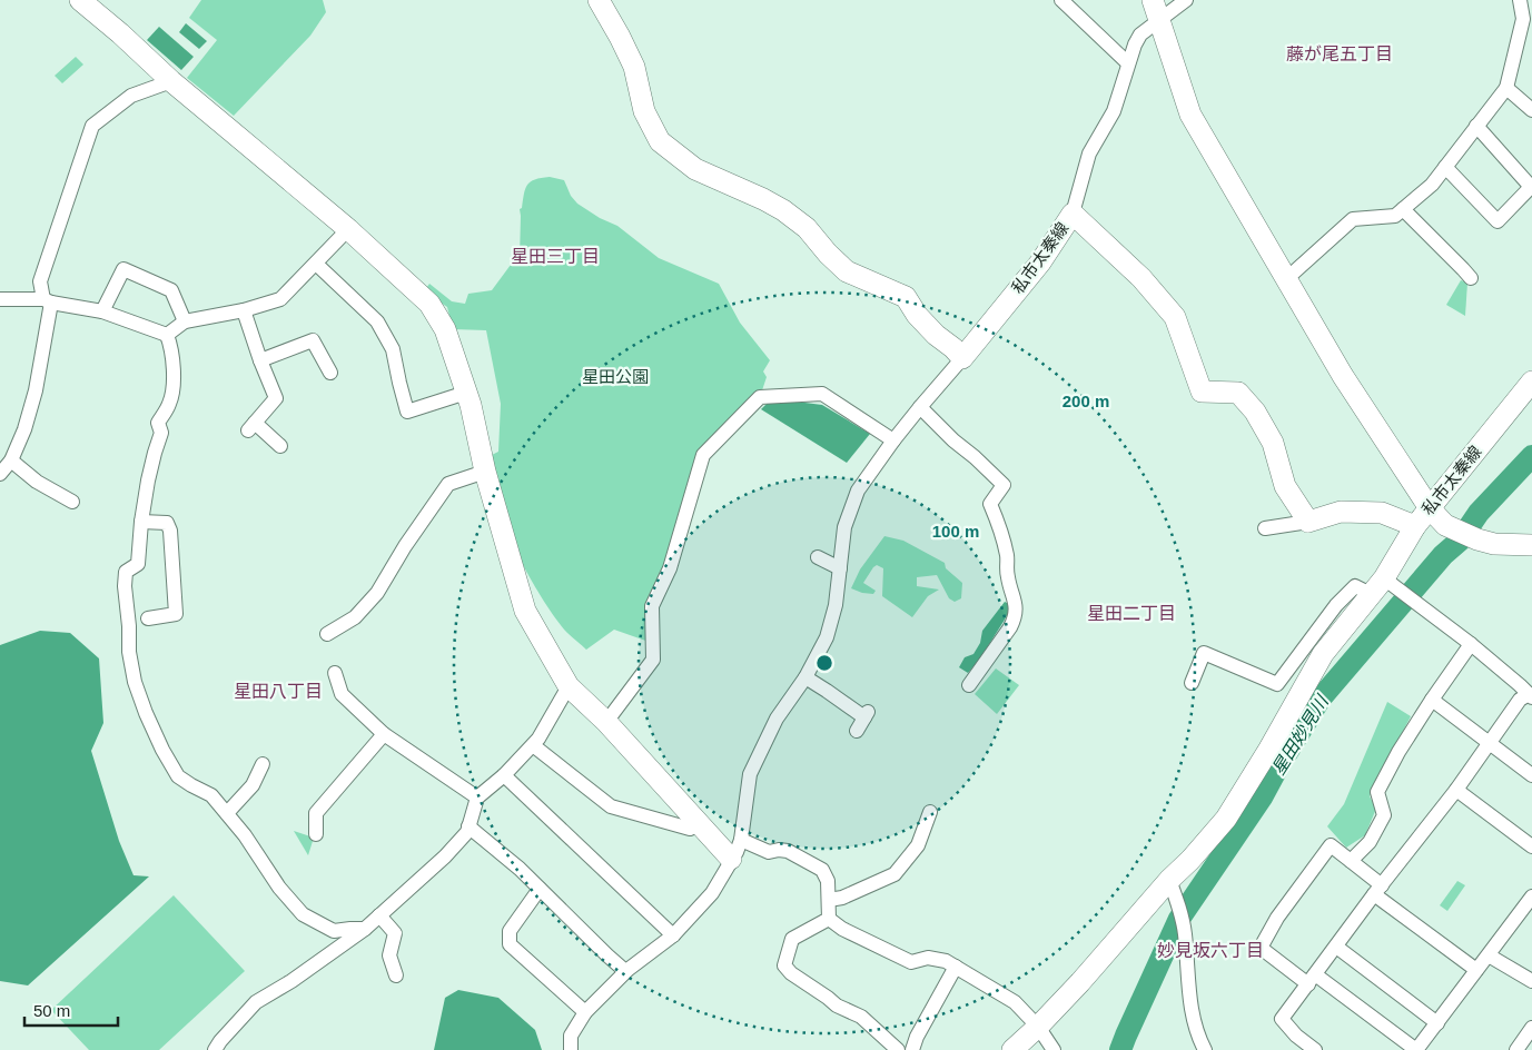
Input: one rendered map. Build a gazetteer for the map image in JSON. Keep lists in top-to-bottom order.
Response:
{
  "streets": {
    "street": ["私市太秦線"]
  },
  "districts": [
    "藤が尾五丁目",
    "星田三丁目",
    "星田二丁目",
    "星田八丁目",
    "妙見坂六丁目"
  ],
  "water": ["星田妙見川"],
  "parks": ["星田公園"],
  "scale_bar": "50 m",
  "rings": ["200 m", "100 m"]
}
